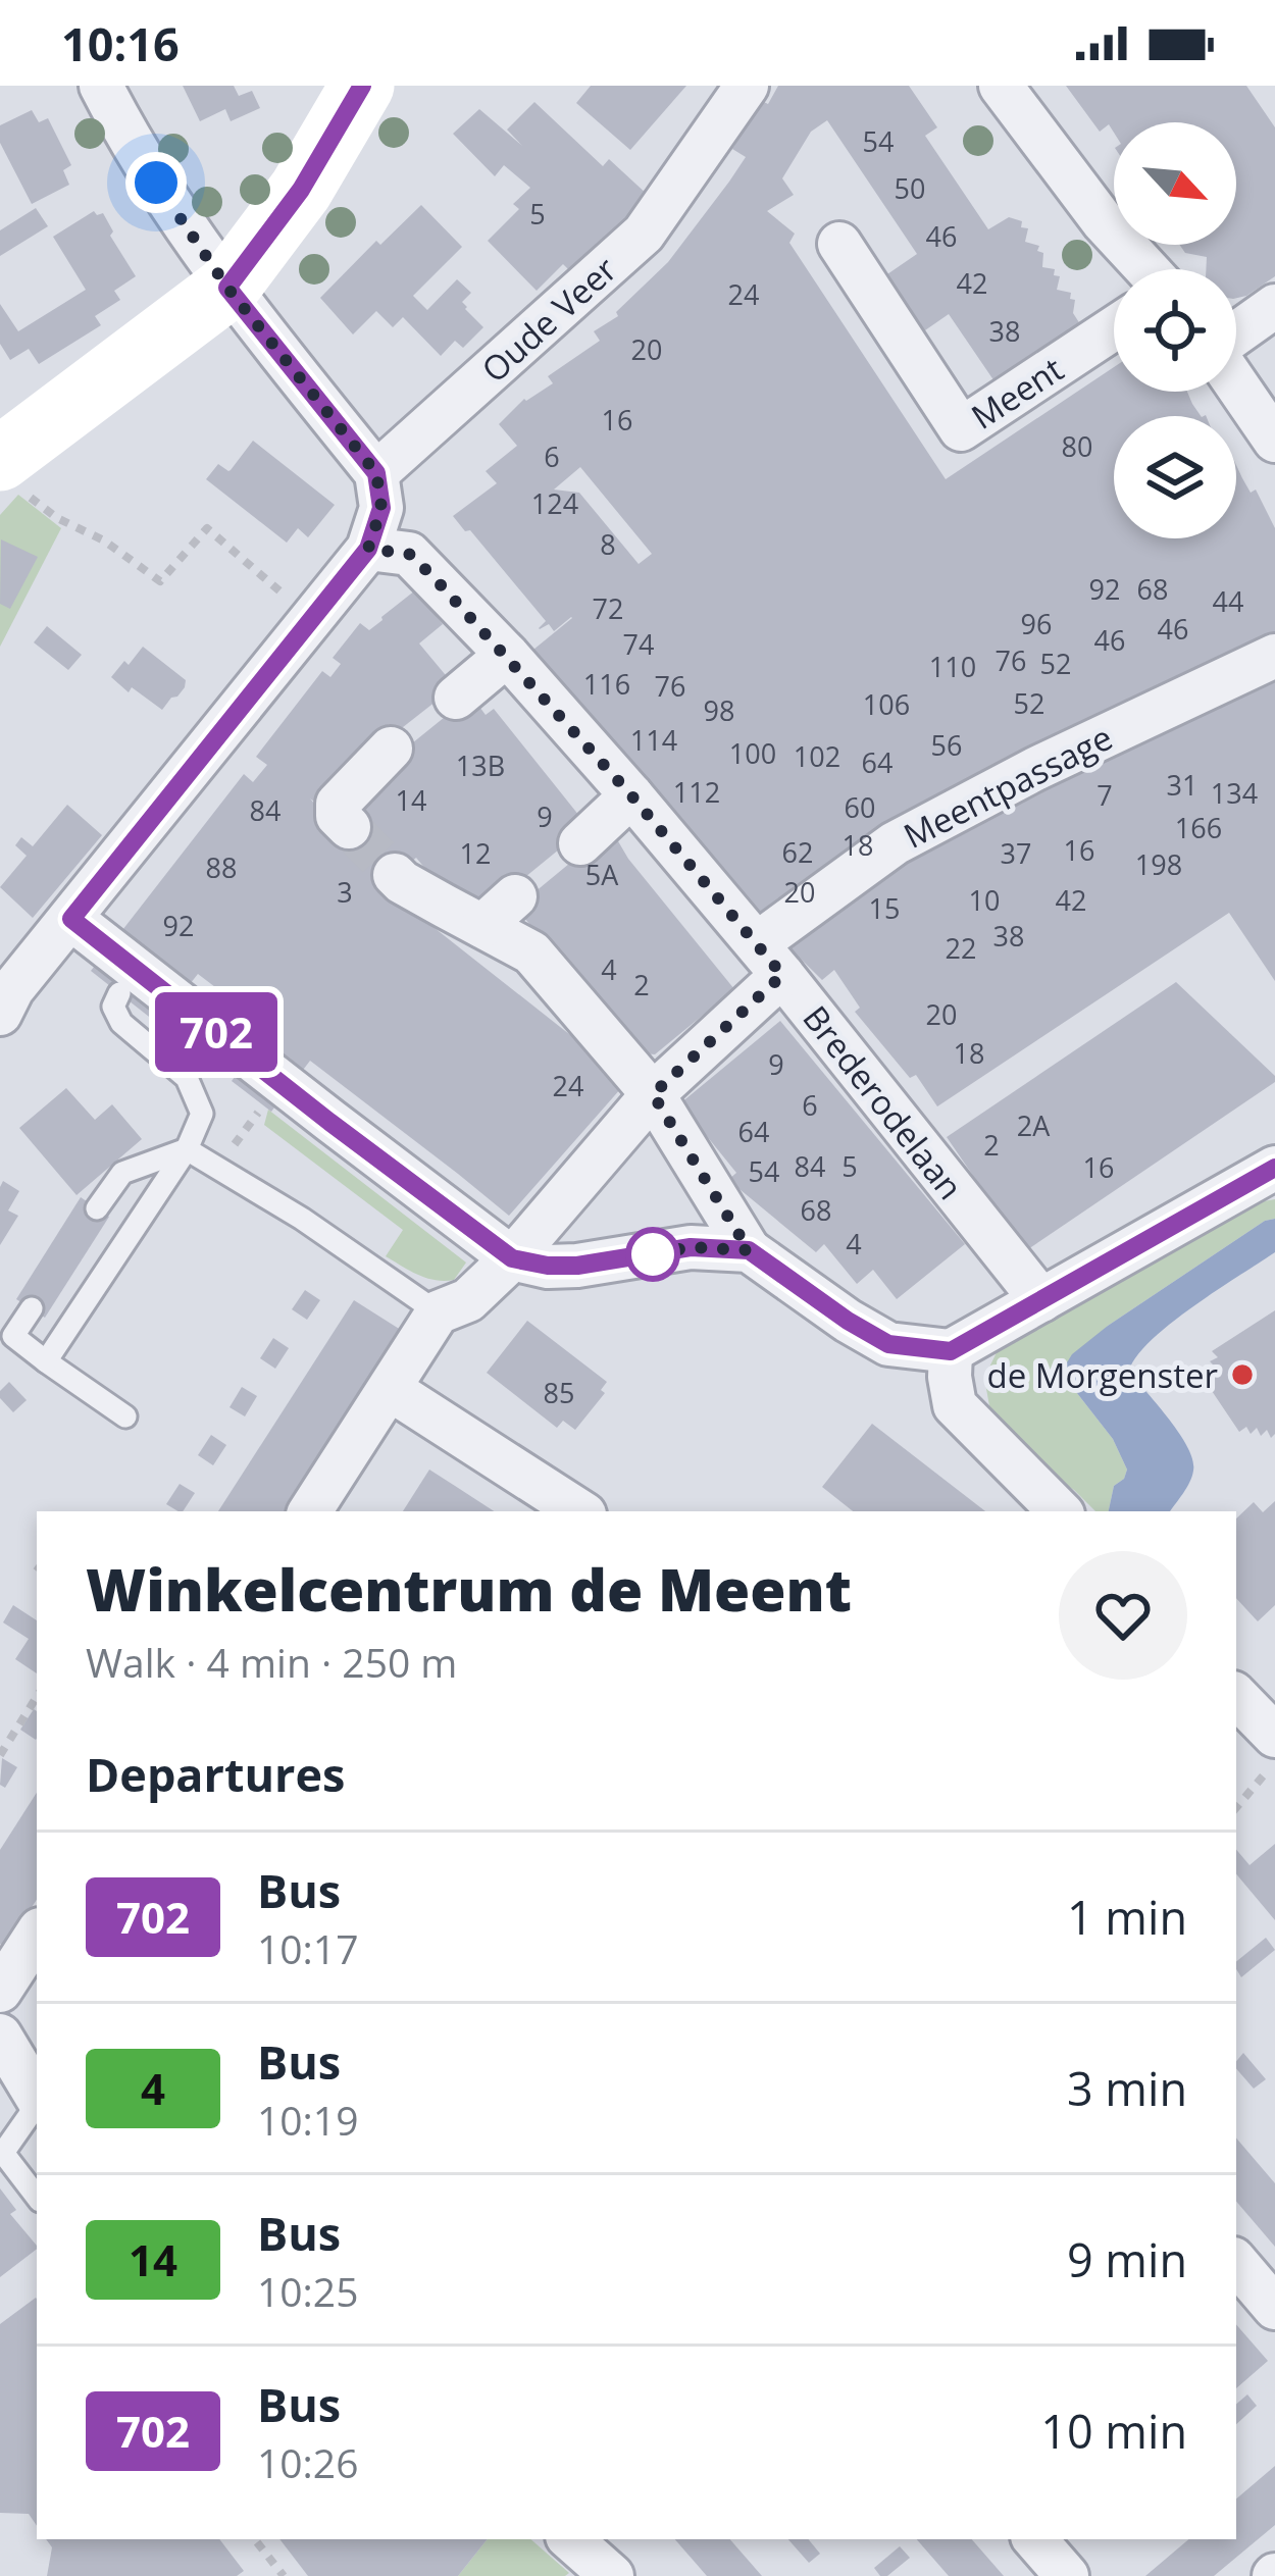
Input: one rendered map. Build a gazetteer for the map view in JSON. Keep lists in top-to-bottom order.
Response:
{
  "streets": {
    "street": [
      "Oude Veer",
      "Meent",
      "Meentpassage",
      "Brederodelaan"
    ]
  },
  "crossings": [
    ["Meentpassage", "Brederodelaan"]
  ],
  "places": ["de Morgenster"],
  "lines": ["bus line 702"],
  "house_numbers": [
    "54",
    "50",
    "5",
    "46",
    "42",
    "24",
    "38",
    "20",
    "16",
    "80",
    "6",
    "124",
    "8",
    "92",
    "68",
    "44",
    "72",
    "96",
    "46",
    "46",
    "74",
    "76",
    "52",
    "110",
    "116",
    "76",
    "52",
    "106",
    "98",
    "114",
    "56",
    "100",
    "102",
    "64",
    "13B",
    "31",
    "112",
    "134",
    "7",
    "14",
    "60",
    "84",
    "9",
    "166",
    "18",
    "16",
    "62",
    "12",
    "37",
    "198",
    "88",
    "5A",
    "3",
    "20",
    "10",
    "42",
    "15",
    "92",
    "38",
    "22",
    "4",
    "2",
    "20",
    "18",
    "9",
    "24",
    "6",
    "2A",
    "64",
    "2",
    "84",
    "5",
    "16",
    "54",
    "68",
    "4",
    "85"
  ],
  "north": "bottom right",
  "page": {
    "status": "10:16",
    "on_map": "702",
    "heading": [
      ["Winkelcentrum de Meent", "Walk · 4 min · 250 m"],
      "Departures"
    ],
    "list": [
      {
        "mark": "702",
        "name": "Bus",
        "note": "10:17",
        "value": "1 min"
      },
      {
        "mark": "4",
        "name": "Bus",
        "note": "10:19",
        "value": "3 min"
      },
      {
        "mark": "14",
        "name": "Bus",
        "note": "10:25",
        "value": "9 min"
      },
      {
        "mark": "702",
        "name": "Bus",
        "note": "10:26",
        "value": "10 min"
      }
    ]
  }
}
